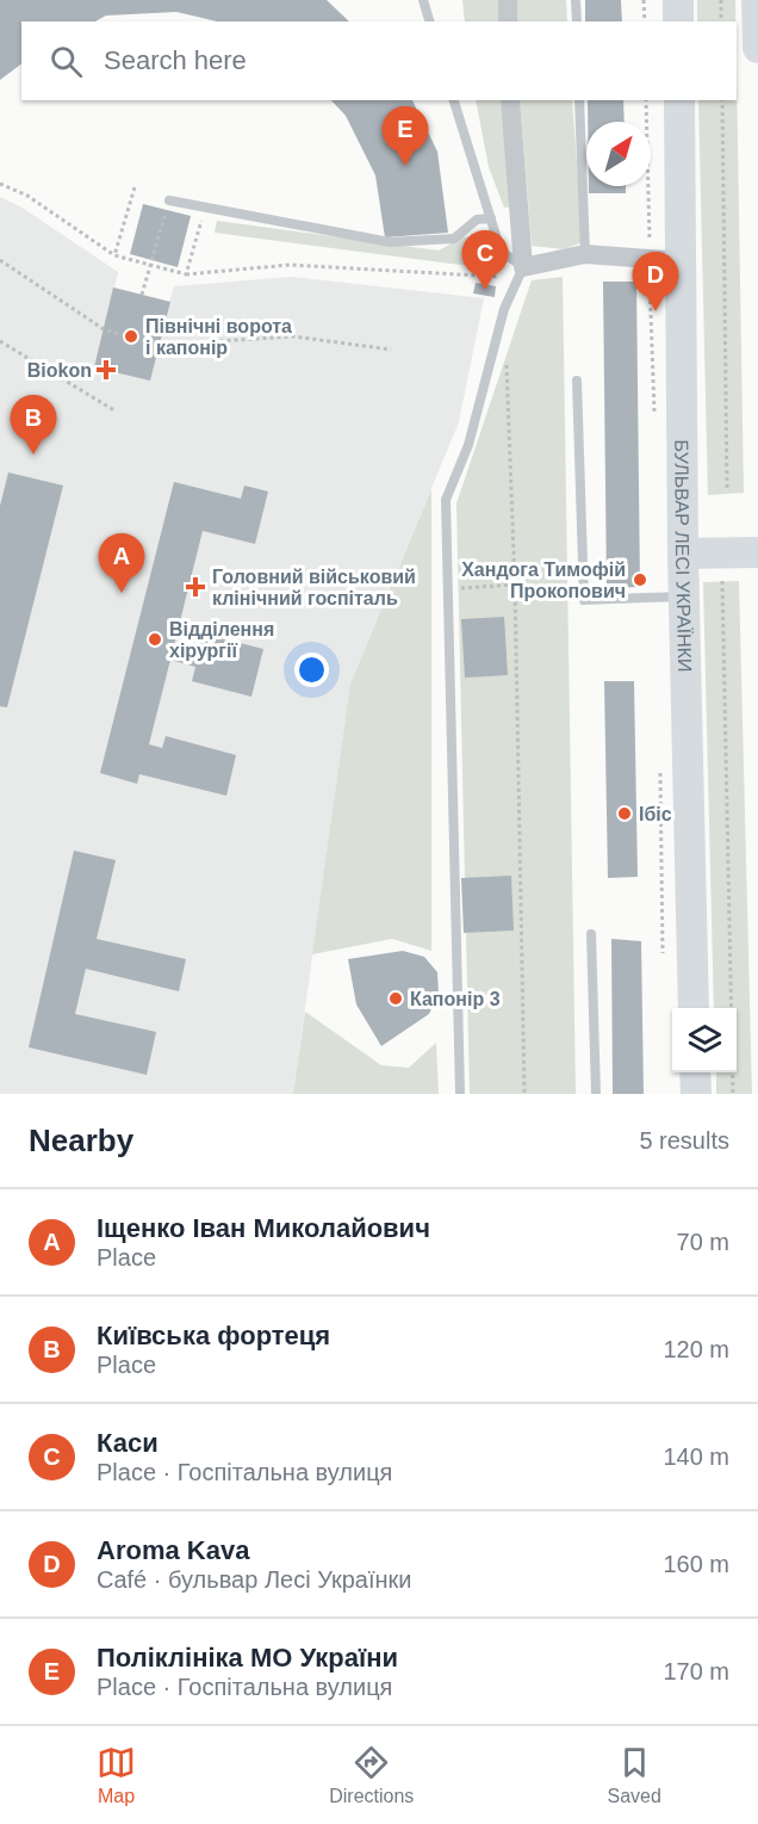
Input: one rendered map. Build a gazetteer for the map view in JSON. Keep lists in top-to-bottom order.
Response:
{
  "streets": {
    "main road": ["БУЛЬВАР ЛЕСІ УКРАЇНКИ"]
  },
  "places": {
    "other": [
      "Північні ворота і капонір",
      "Хандога Тимофій Прокопович",
      "Відділення хірургії",
      "Ібіс",
      "Капонір 3"
    ],
    "health": ["Biokon", "Головний військовий клінічний госпіталь"]
  },
  "north": "top right",
  "page": {
    "search": "Search here",
    "pins": [
      "E",
      "C",
      "D",
      "B",
      "A"
    ],
    "heading": ["Nearby", "5 results"],
    "list": [
      {
        "mark": "A",
        "name": "Іщенко Іван Миколайович",
        "note": "Place",
        "value": "70 m"
      },
      {
        "mark": "B",
        "name": "Київська фортеця",
        "note": "Place",
        "value": "120 m"
      },
      {
        "mark": "C",
        "name": "Каси",
        "note": "Place · Госпітальна вулиця",
        "value": "140 m"
      },
      {
        "mark": "D",
        "name": "Aroma Kava",
        "note": "Café · бульвар Лесі Українки",
        "value": "160 m"
      },
      {
        "mark": "E",
        "name": "Поліклініка МО України",
        "note": "Place · Госпітальна вулиця",
        "value": "170 m"
      }
    ],
    "nav": ["Map", "Directions", "Saved"]
  }
}
